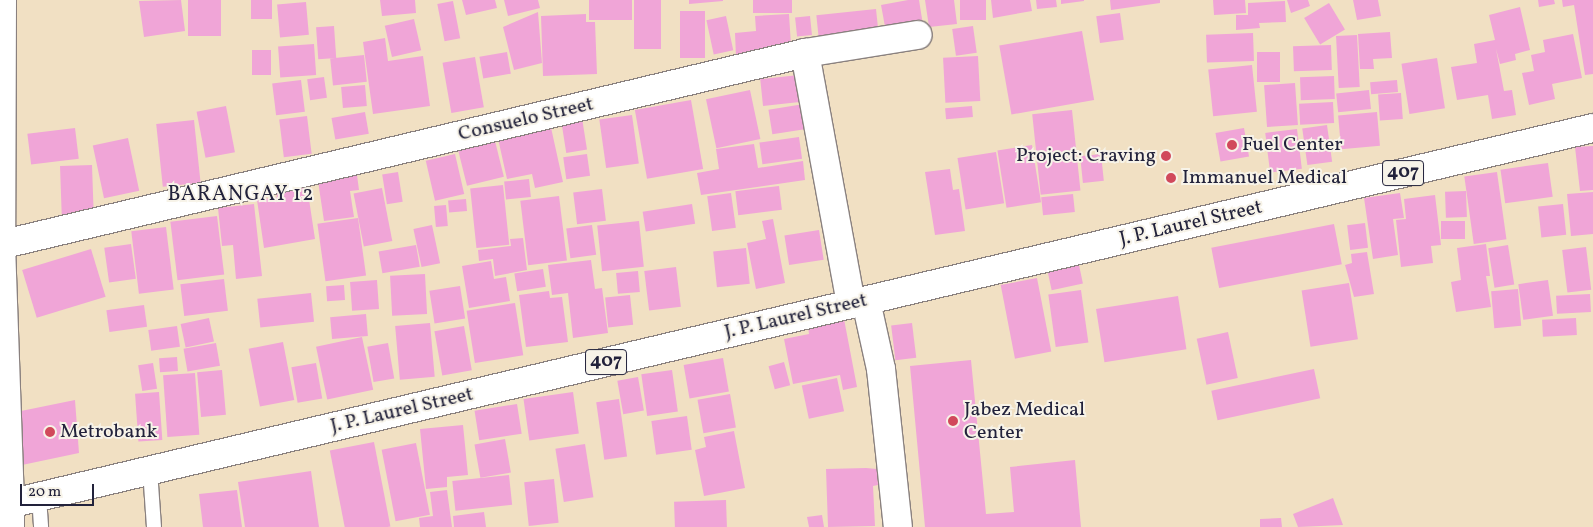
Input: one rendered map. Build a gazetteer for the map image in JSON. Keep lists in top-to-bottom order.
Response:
{
  "streets": {
    "street": ["Consuelo Street", "407", "J. P. Laurel Street"]
  },
  "districts": ["BARANGAY 12"],
  "places": [
    "Fuel Center",
    "Project: Craving",
    "Immanuel Medical",
    "Jabez Medical Center",
    "Metrobank"
  ],
  "scale_bar": "20 m"
}
